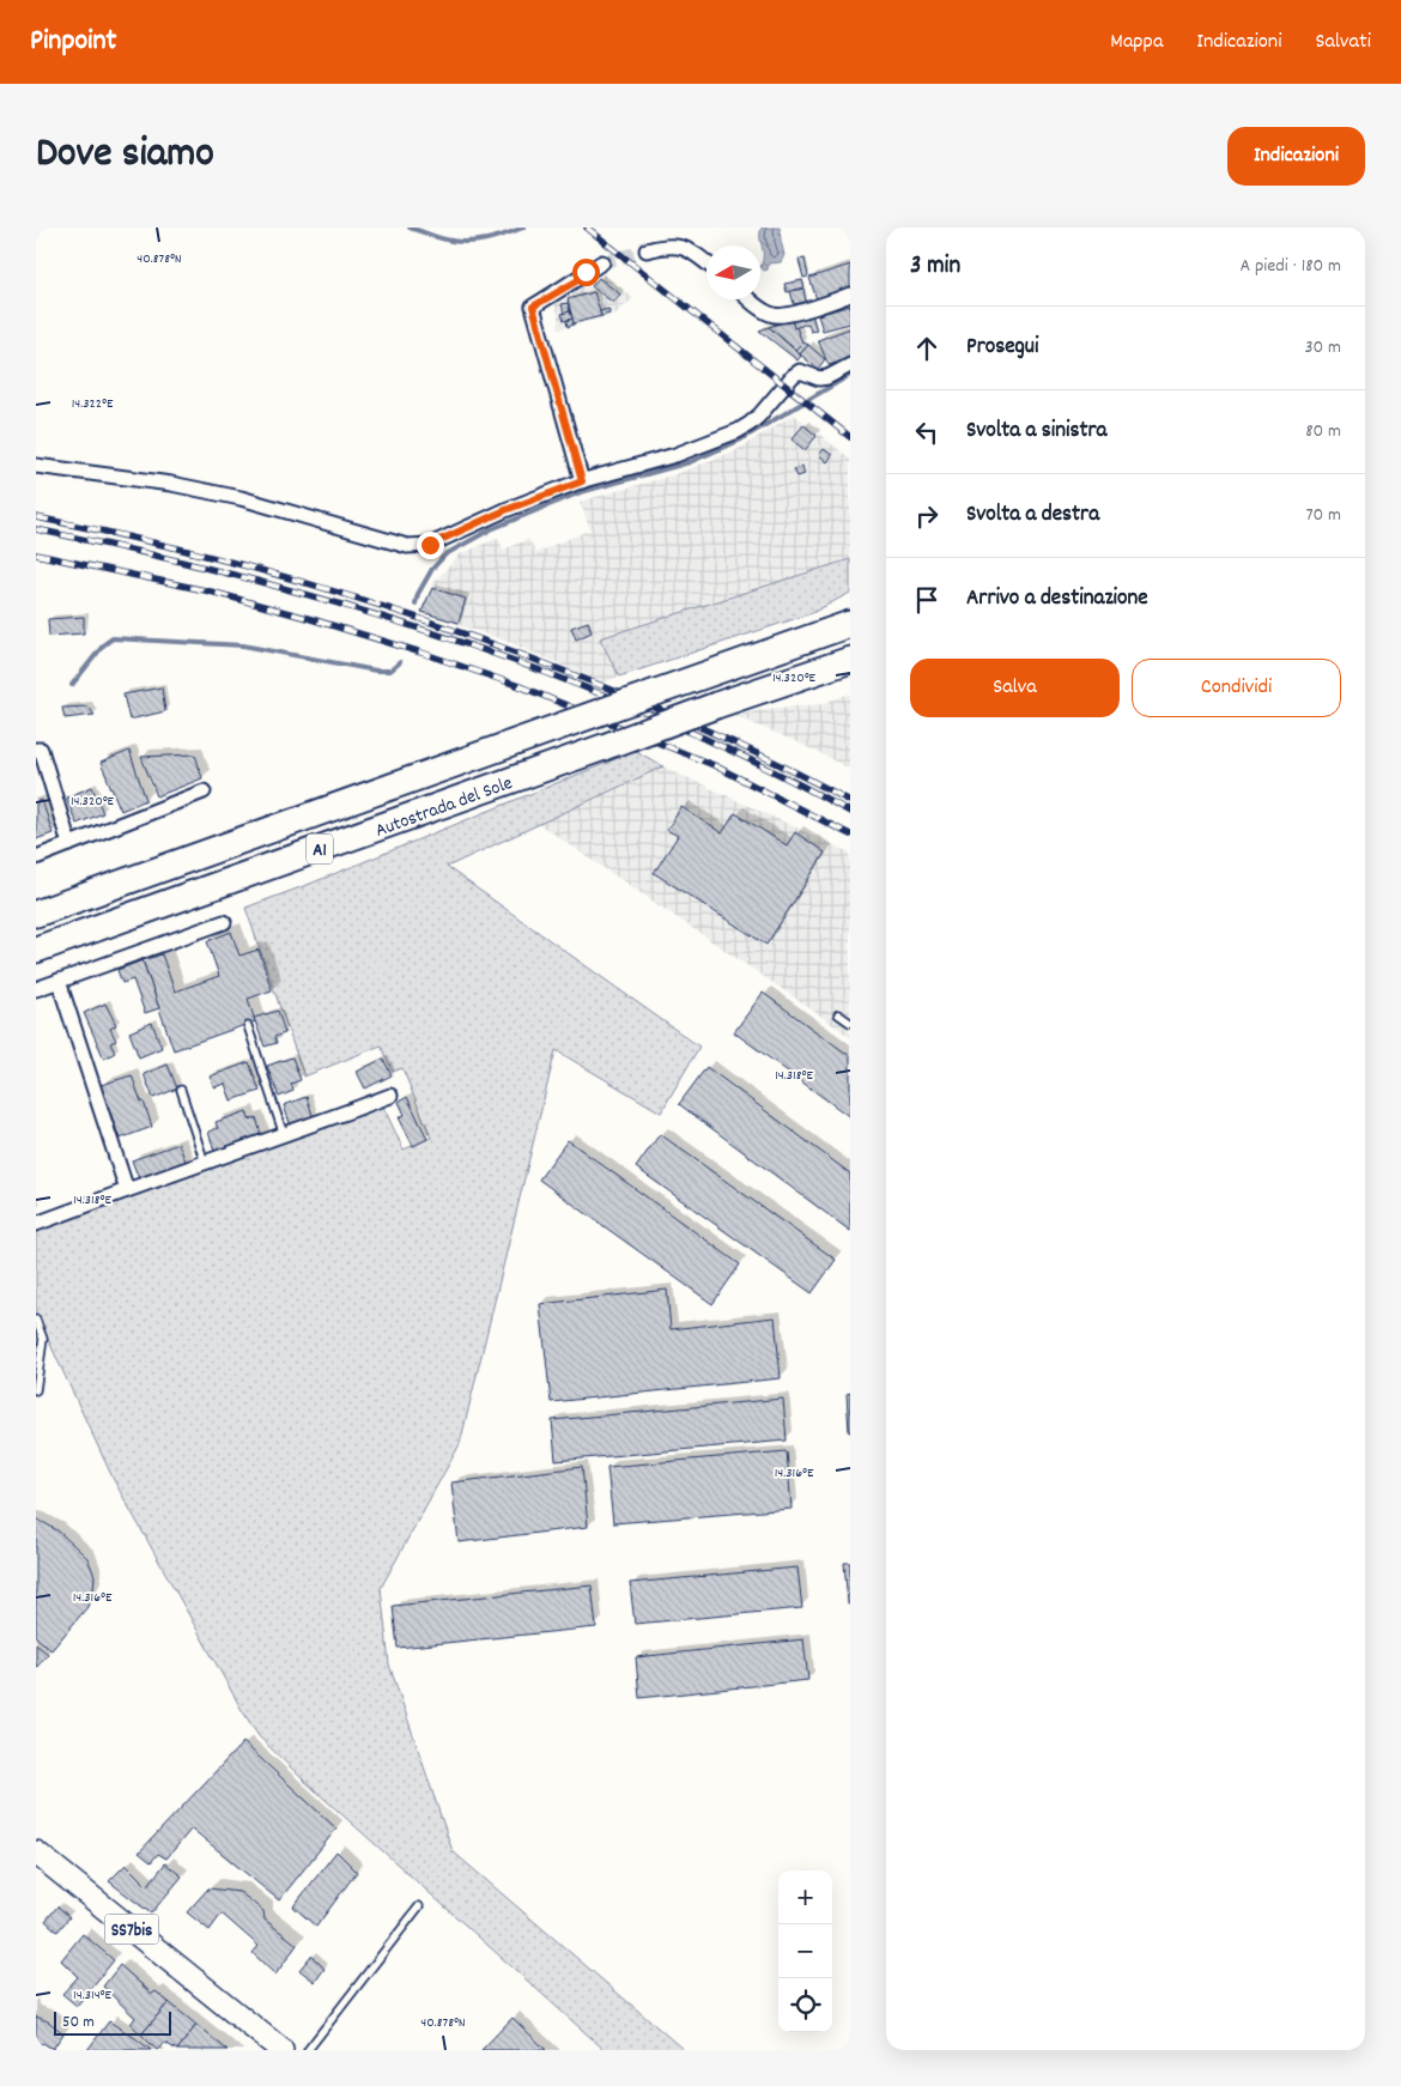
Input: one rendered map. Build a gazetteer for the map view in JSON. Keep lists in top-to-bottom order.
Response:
{
  "streets": {
    "highway": ["Autostrada del Sole", "A1"],
    "main road": ["SS7bis"]
  },
  "scale_bar": "50 m",
  "north": "left",
  "page": {
    "header": "Pinpoint",
    "nav": ["Mappa", "Indicazioni", "Salvati"],
    "title": "Dove siamo",
    "buttons": [
      "Indicazioni",
      ["Salva", "Condividi"]
    ],
    "heading": ["3 min", "A piedi · 180 m"],
    "list": [
      ["Prosegui", "30 m"],
      ["Svolta a sinistra", "80 m"],
      ["Svolta a destra", "70 m"],
      "Arrivo a destinazione"
    ],
    "map_buttons": ["+", "−"],
    "scale": "50 m"
  },
  "coordinates": [
    "40.878°N",
    "14.322°E",
    "14.320°E",
    "14.318°E",
    "14.316°E",
    "14.314°E"
  ]
}
